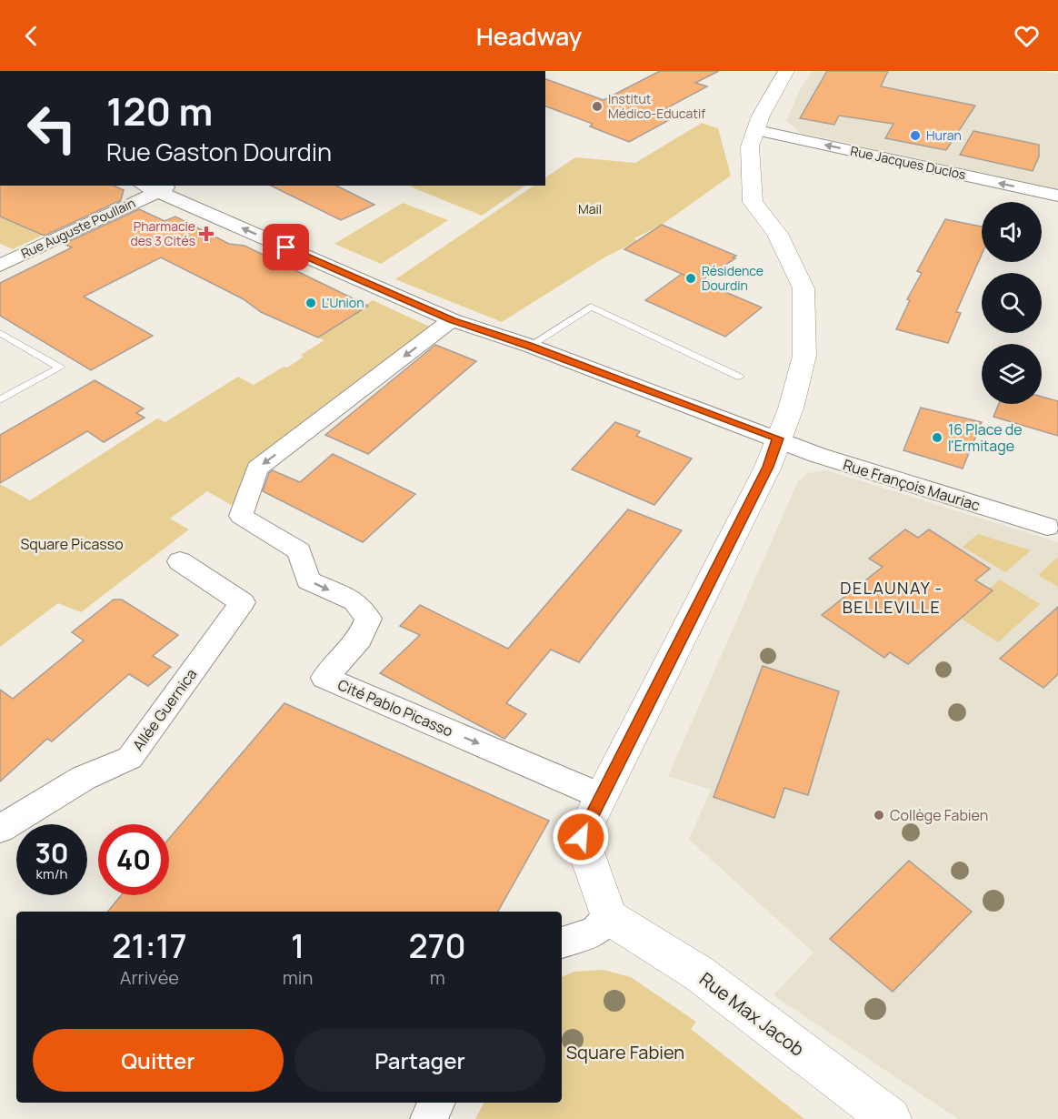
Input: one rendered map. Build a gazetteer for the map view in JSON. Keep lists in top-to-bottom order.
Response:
{
  "streets": {
    "street": [
      "Rue Jacques Duclos",
      "Rue Auguste Poullain",
      "Rue François Mauriac",
      "Cité Pablo Picasso",
      "Allée Guernica",
      "Rue Max Jacob"
    ]
  },
  "crossings": [
    ["Rue Auguste Poullain", "Rue François Mauriac"],
    ["Rue François Mauriac", "Cité Pablo Picasso"]
  ],
  "one_way": ["Rue Jacques Duclos"],
  "districts": ["DELAUNAY - BELLEVILLE"],
  "parks": ["Mail", "Square Picasso", "Square Fabien"],
  "places": {
    "other": [
      "Institut Médico-Educatif",
      "Huran",
      "Résidence Dourdin",
      "L'Union",
      "16 Place de l'Ermitage",
      "Collège Fabien"
    ],
    "health": ["Pharmacie des 3 Cités"]
  },
  "page": {
    "header": "Headway",
    "turn": ["120 m", "Rue Gaston Dourdin"],
    "speed": "30 km/h",
    "limit": "40",
    "eta": [
      "21:17",
      "Arrivée",
      "1",
      "min",
      "270",
      "m"
    ],
    "buttons": ["Quitter", "Partager"]
  }
}
